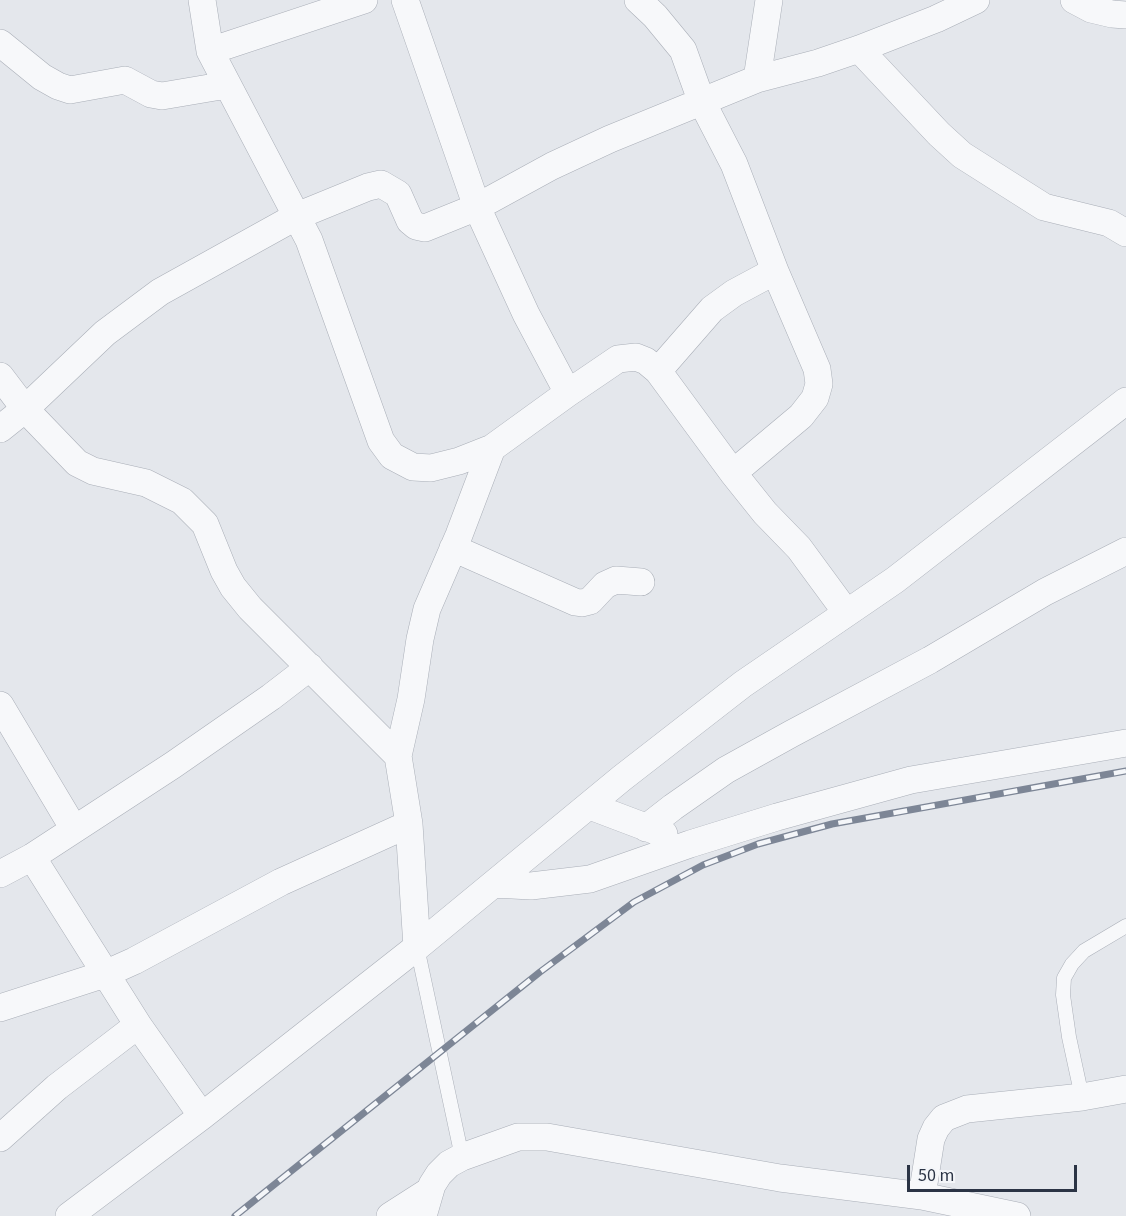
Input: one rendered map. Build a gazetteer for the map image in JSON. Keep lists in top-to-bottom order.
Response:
{
  "scale_bar": "50 m"
}
